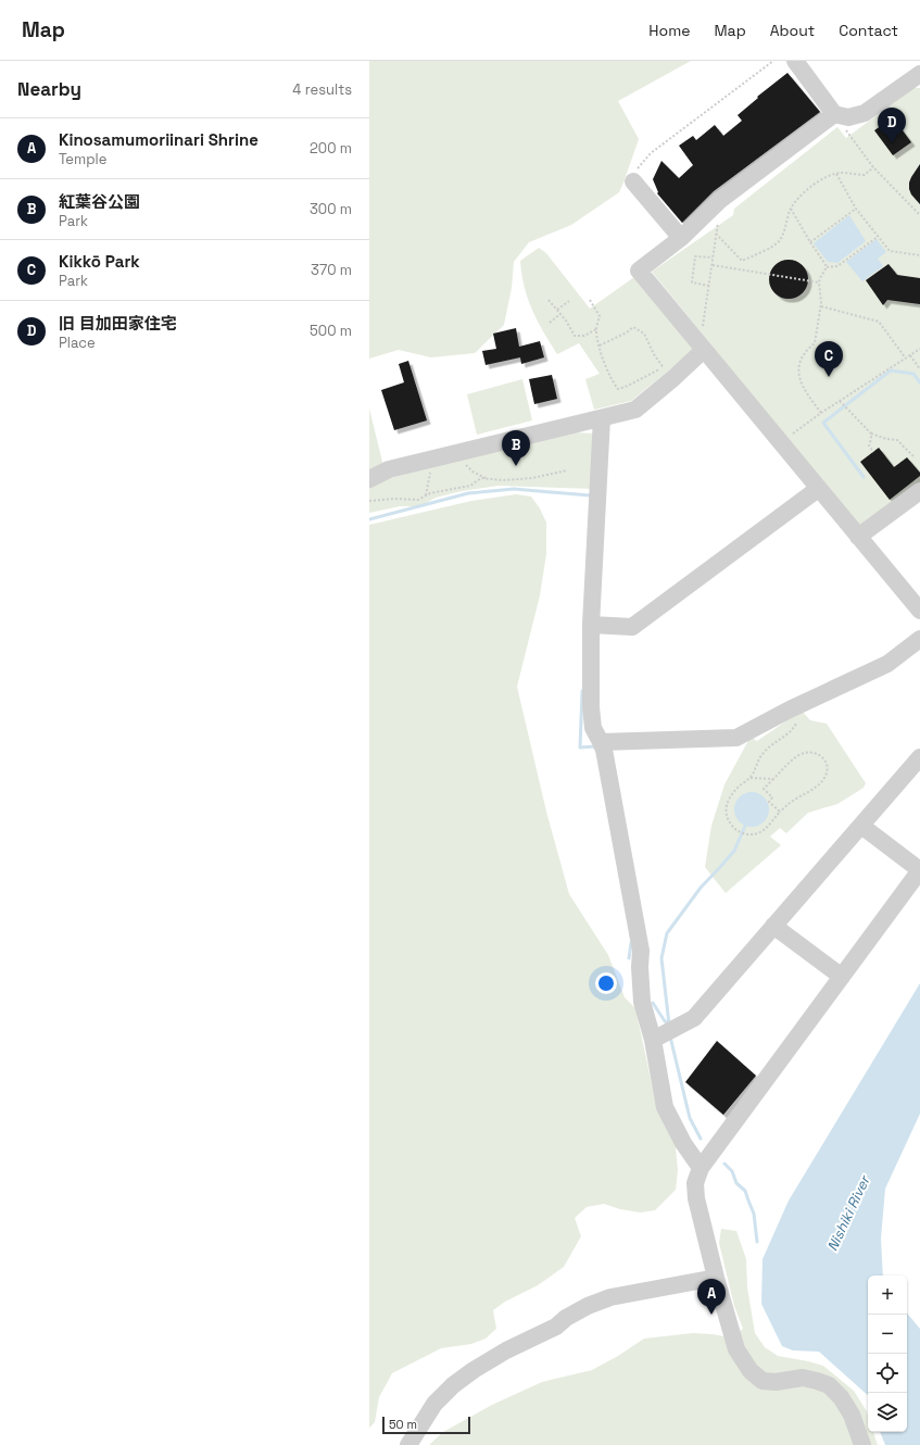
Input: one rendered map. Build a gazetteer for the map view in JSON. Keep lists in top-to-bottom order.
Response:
{
  "water": ["Nishiki River"],
  "scale_bar": "50 m",
  "page": {
    "header": "Map",
    "nav": [
      "Home",
      "Map",
      "About",
      "Contact"
    ],
    "heading": ["Nearby", "4 results"],
    "pins": [
      "D",
      "C",
      "B",
      "A"
    ],
    "list": [
      {
        "mark": "A",
        "name": "Kinosamumoriinari Shrine",
        "note": "Temple",
        "value": "200 m"
      },
      {
        "mark": "B",
        "name": "紅葉谷公園",
        "note": "Park",
        "value": "300 m"
      },
      {
        "mark": "C",
        "name": "Kikkō Park",
        "note": "Park",
        "value": "370 m"
      },
      {
        "mark": "D",
        "name": "旧 目加田家住宅",
        "note": "Place",
        "value": "500 m"
      }
    ],
    "map_buttons": ["+", "−"],
    "scale": "50 m"
  }
}
